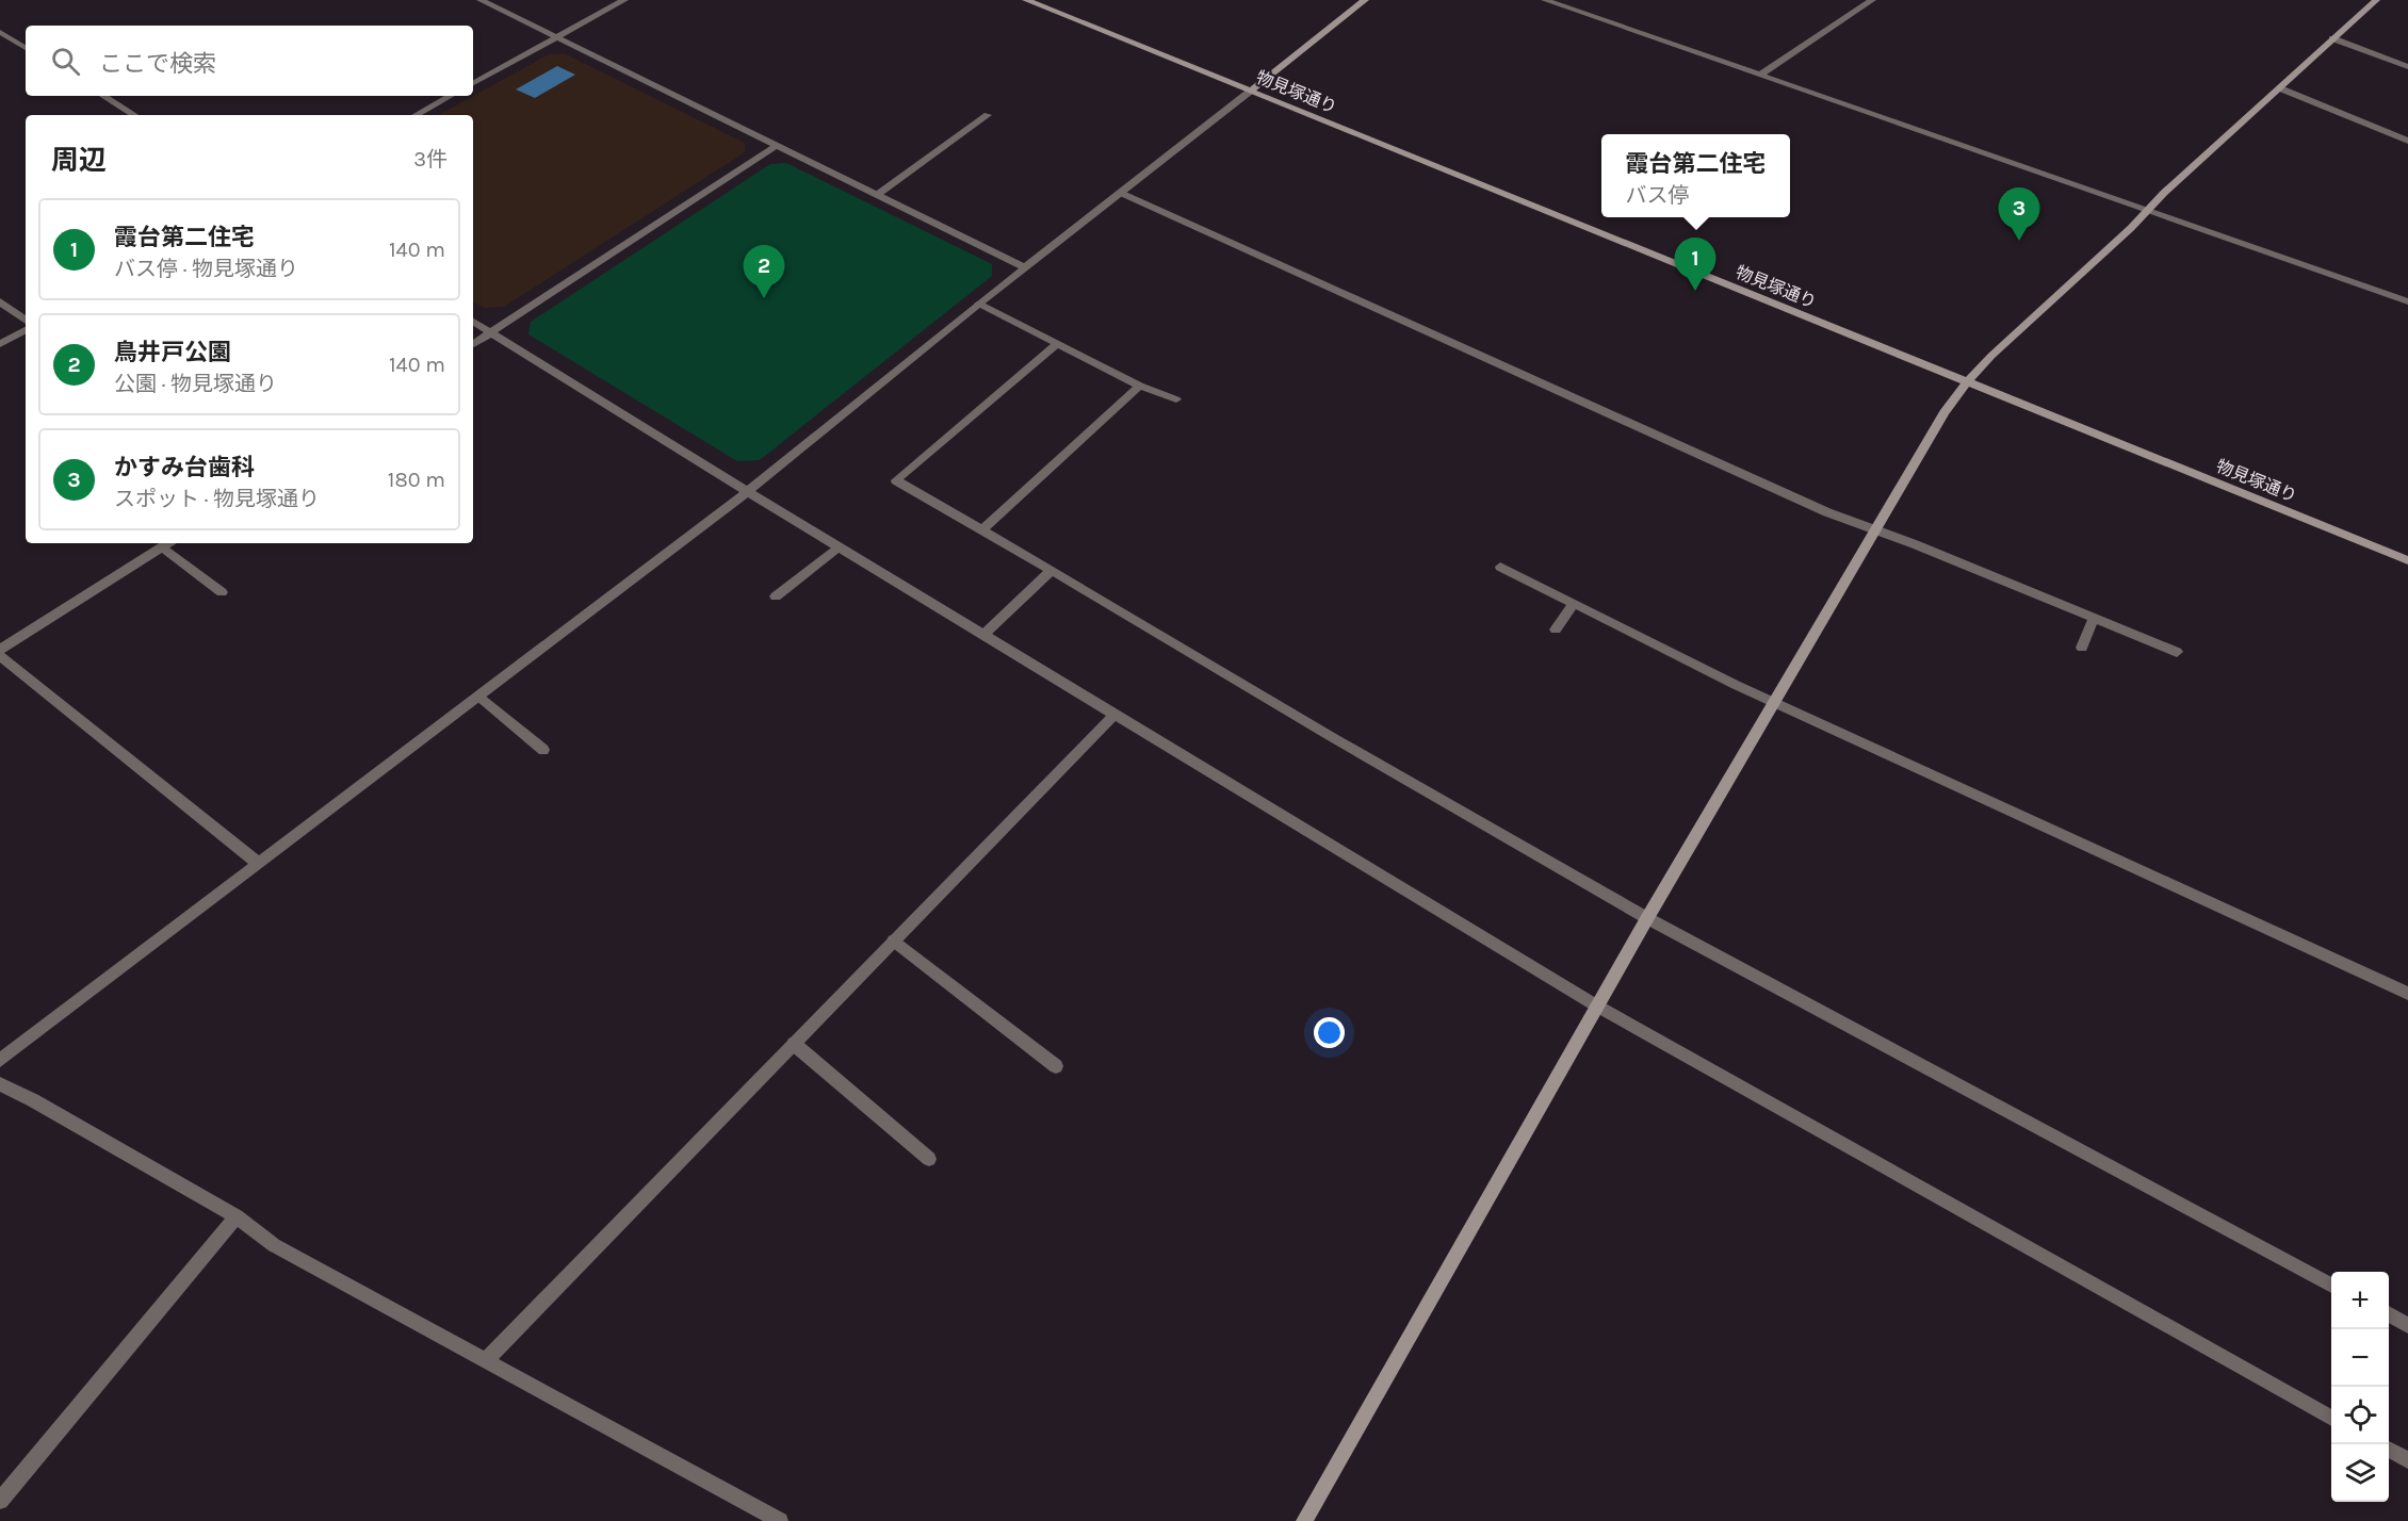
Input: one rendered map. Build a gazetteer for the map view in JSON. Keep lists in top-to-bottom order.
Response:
{
  "streets": {
    "street": ["物見塚通り"]
  },
  "page": {
    "search": "ここで検索",
    "heading": ["周辺", "3件"],
    "popup": ["霞台第二住宅", "バス停"],
    "pins": ["3", "1", "2"],
    "list": [
      {
        "mark": "1",
        "name": "霞台第二住宅",
        "note": "バス停 · 物見塚通り",
        "value": "140 m"
      },
      {
        "mark": "2",
        "name": "鳥井戸公園",
        "note": "公園 · 物見塚通り",
        "value": "140 m"
      },
      {
        "mark": "3",
        "name": "かすみ台歯科",
        "note": "スポット · 物見塚通り",
        "value": "180 m"
      }
    ],
    "map_buttons": ["+", "−"]
  }
}
